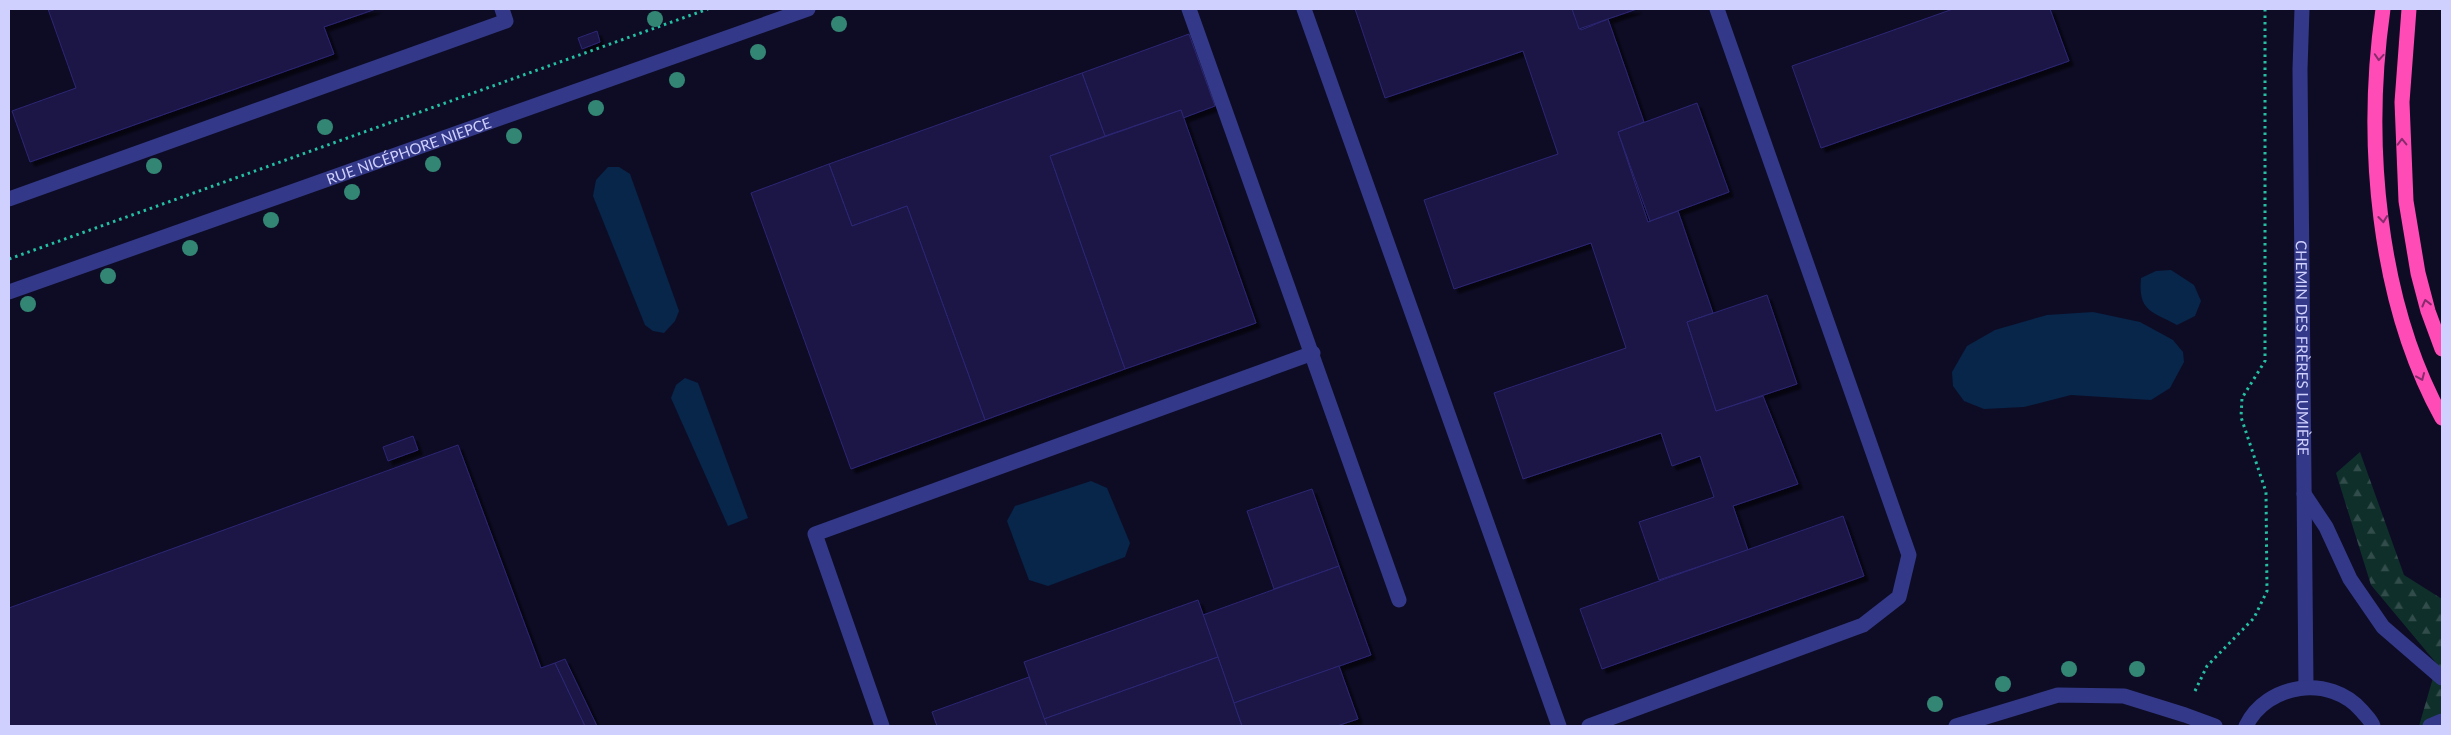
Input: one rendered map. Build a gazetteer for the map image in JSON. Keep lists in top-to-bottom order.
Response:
{
  "streets": {
    "street": ["RUE NICÉPHORE NIEPCE", "CHEMIN DES FRÈRES LUMIÈRE"]
  }
}
